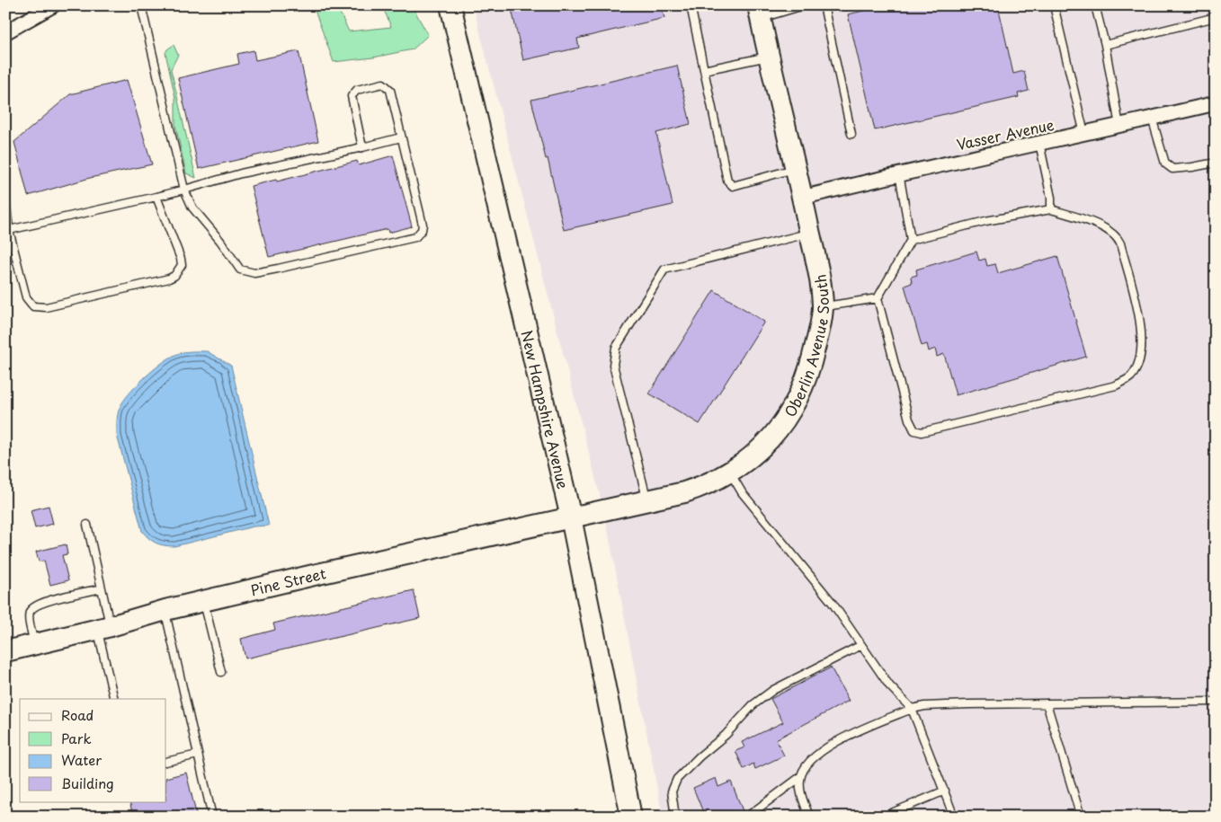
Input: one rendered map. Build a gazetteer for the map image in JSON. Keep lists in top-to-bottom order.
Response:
{
  "streets": {
    "street": [
      "Vasser Avenue",
      "Oberlin Avenue South",
      "New Hampshire Avenue",
      "Pine Street"
    ]
  },
  "crossings": [
    ["Vasser Avenue", "Oberlin Avenue South"],
    ["Oberlin Avenue South", "New Hampshire Avenue"],
    ["Oberlin Avenue South", "Pine Street"],
    ["New Hampshire Avenue", "Pine Street"]
  ],
  "legend": [
    "Road",
    "Park",
    "Water",
    "Building"
  ]
}
